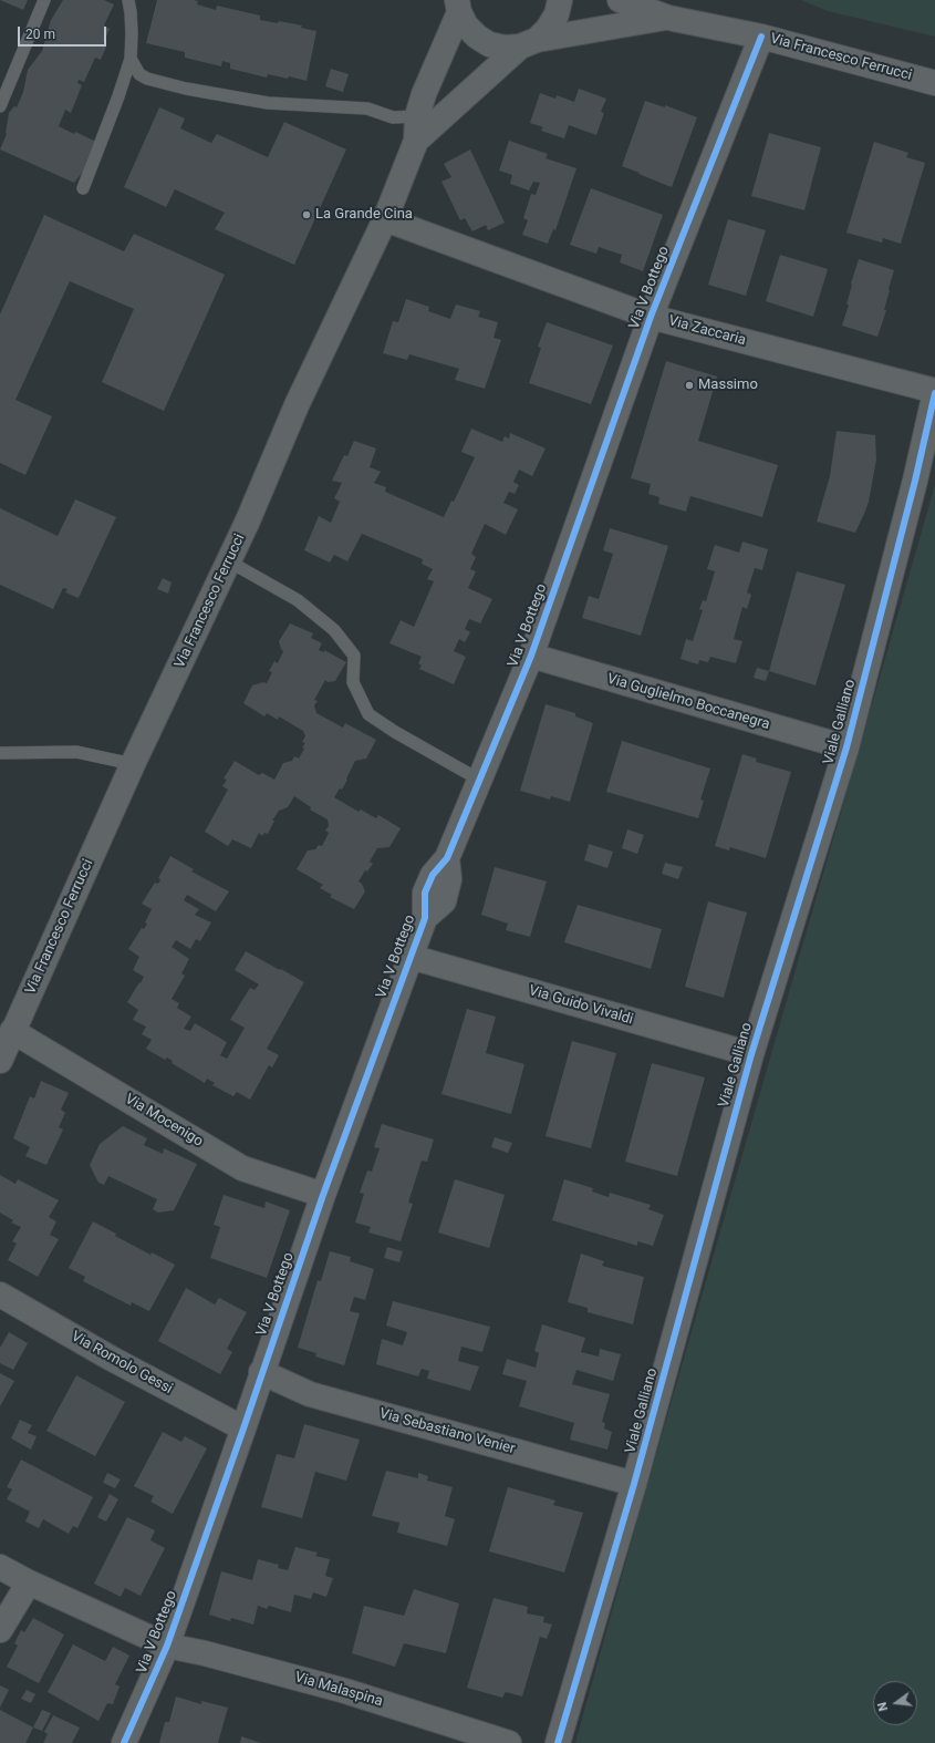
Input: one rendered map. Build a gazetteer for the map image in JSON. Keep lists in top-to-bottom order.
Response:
{
  "streets": {
    "street": [
      "Via Francesco Ferrucci",
      "Via V Bottego",
      "Via Zaccaria",
      "Via Guglielmo Boccanegra",
      "Viale Galliano",
      "Via Guido Vivaldi",
      "Via Mocenigo",
      "Via Romolo Gessi",
      "Via Sebastiano Venier",
      "Via Malaspina"
    ]
  },
  "crossings": [
    ["Via Francesco Ferrucci", "Via V Bottego"],
    ["Via Francesco Ferrucci", "Via Zaccaria"],
    ["Via Francesco Ferrucci", "Via Mocenigo"],
    ["Via V Bottego", "Via Zaccaria"],
    ["Via V Bottego", "Via Guglielmo Boccanegra"],
    ["Via V Bottego", "Via Guido Vivaldi"],
    ["Via V Bottego", "Via Mocenigo"],
    ["Via V Bottego", "Via Romolo Gessi"],
    ["Via V Bottego", "Via Sebastiano Venier"],
    ["Via V Bottego", "Via Malaspina"],
    ["Via Zaccaria", "Viale Galliano"],
    ["Via Guglielmo Boccanegra", "Viale Galliano"],
    ["Viale Galliano", "Via Guido Vivaldi"],
    ["Viale Galliano", "Via Sebastiano Venier"]
  ],
  "places": ["La Grande Cina", "Massimo"],
  "scale_bar": "20 m",
  "north": "left"
}
